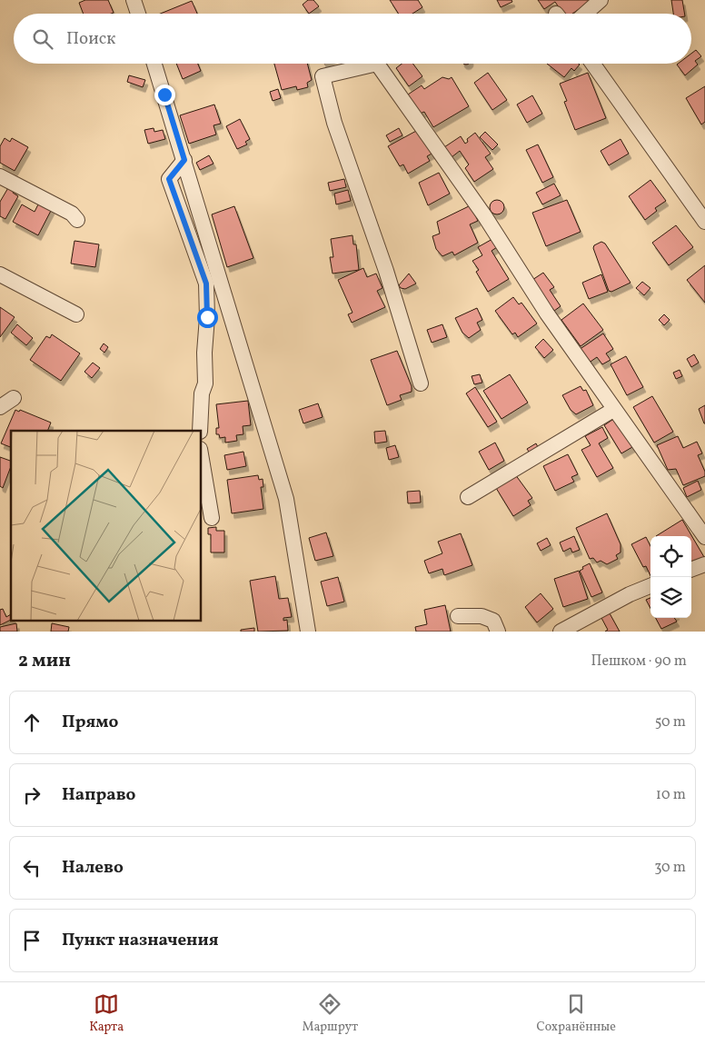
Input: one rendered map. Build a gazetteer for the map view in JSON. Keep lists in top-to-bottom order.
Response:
{
  "page": {
    "search": "Поиск",
    "heading": ["2 мин", "Пешком · 90 m"],
    "list": [
      ["Прямо", "50 m"],
      ["Направо", "10 m"],
      ["Налево", "30 m"],
      "Пункт назначения"
    ],
    "nav": ["Карта", "Маршрут", "Сохранённые"]
  }
}
